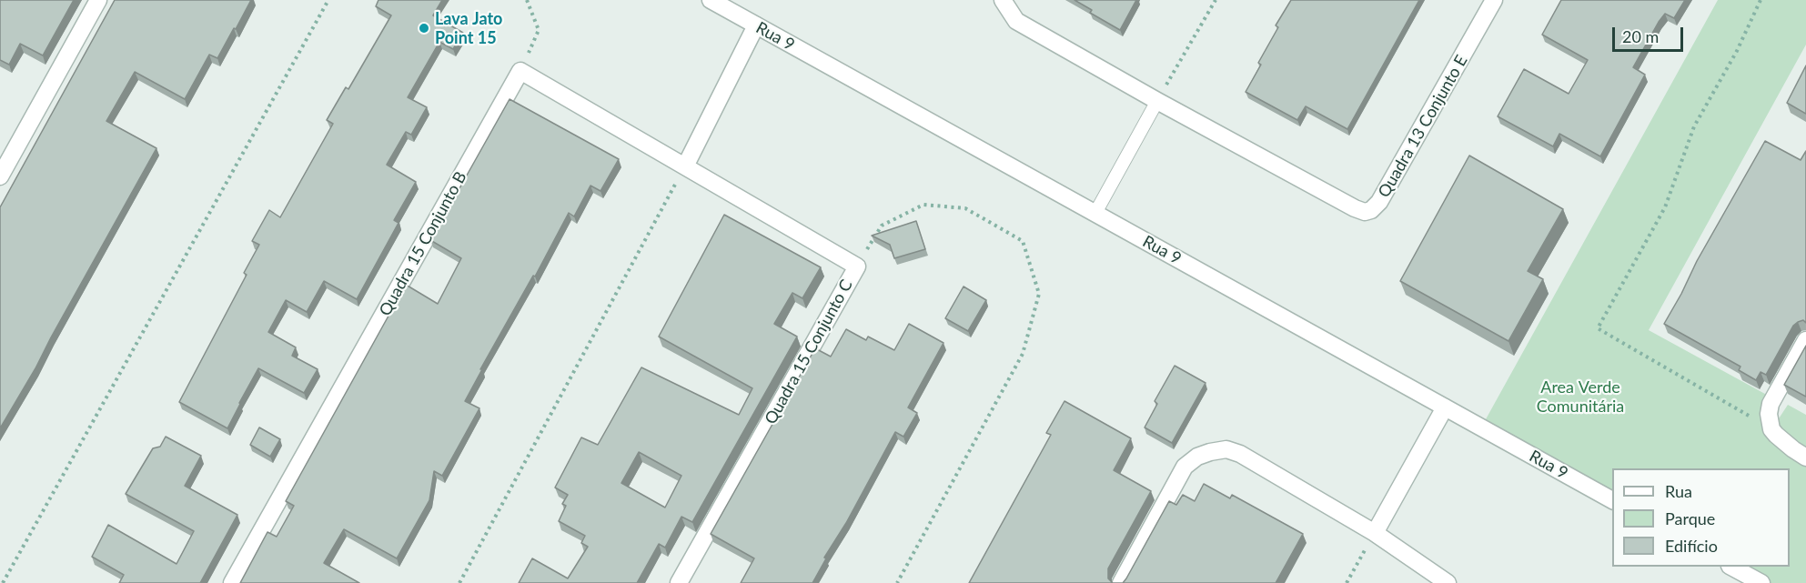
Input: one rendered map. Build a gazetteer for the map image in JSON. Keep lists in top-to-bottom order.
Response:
{
  "streets": {
    "street": [
      "Rua 9",
      "Quadra 13 Conjunto E",
      "Quadra 15 Conjunto B",
      "Quadra 15 Conjunto C"
    ]
  },
  "parks": ["Area Verde Comunitária"],
  "places": ["Lava Jato Point 15"],
  "legend": ["Rua", "Parque", "Edifício"],
  "scale_bar": "20 m"
}
